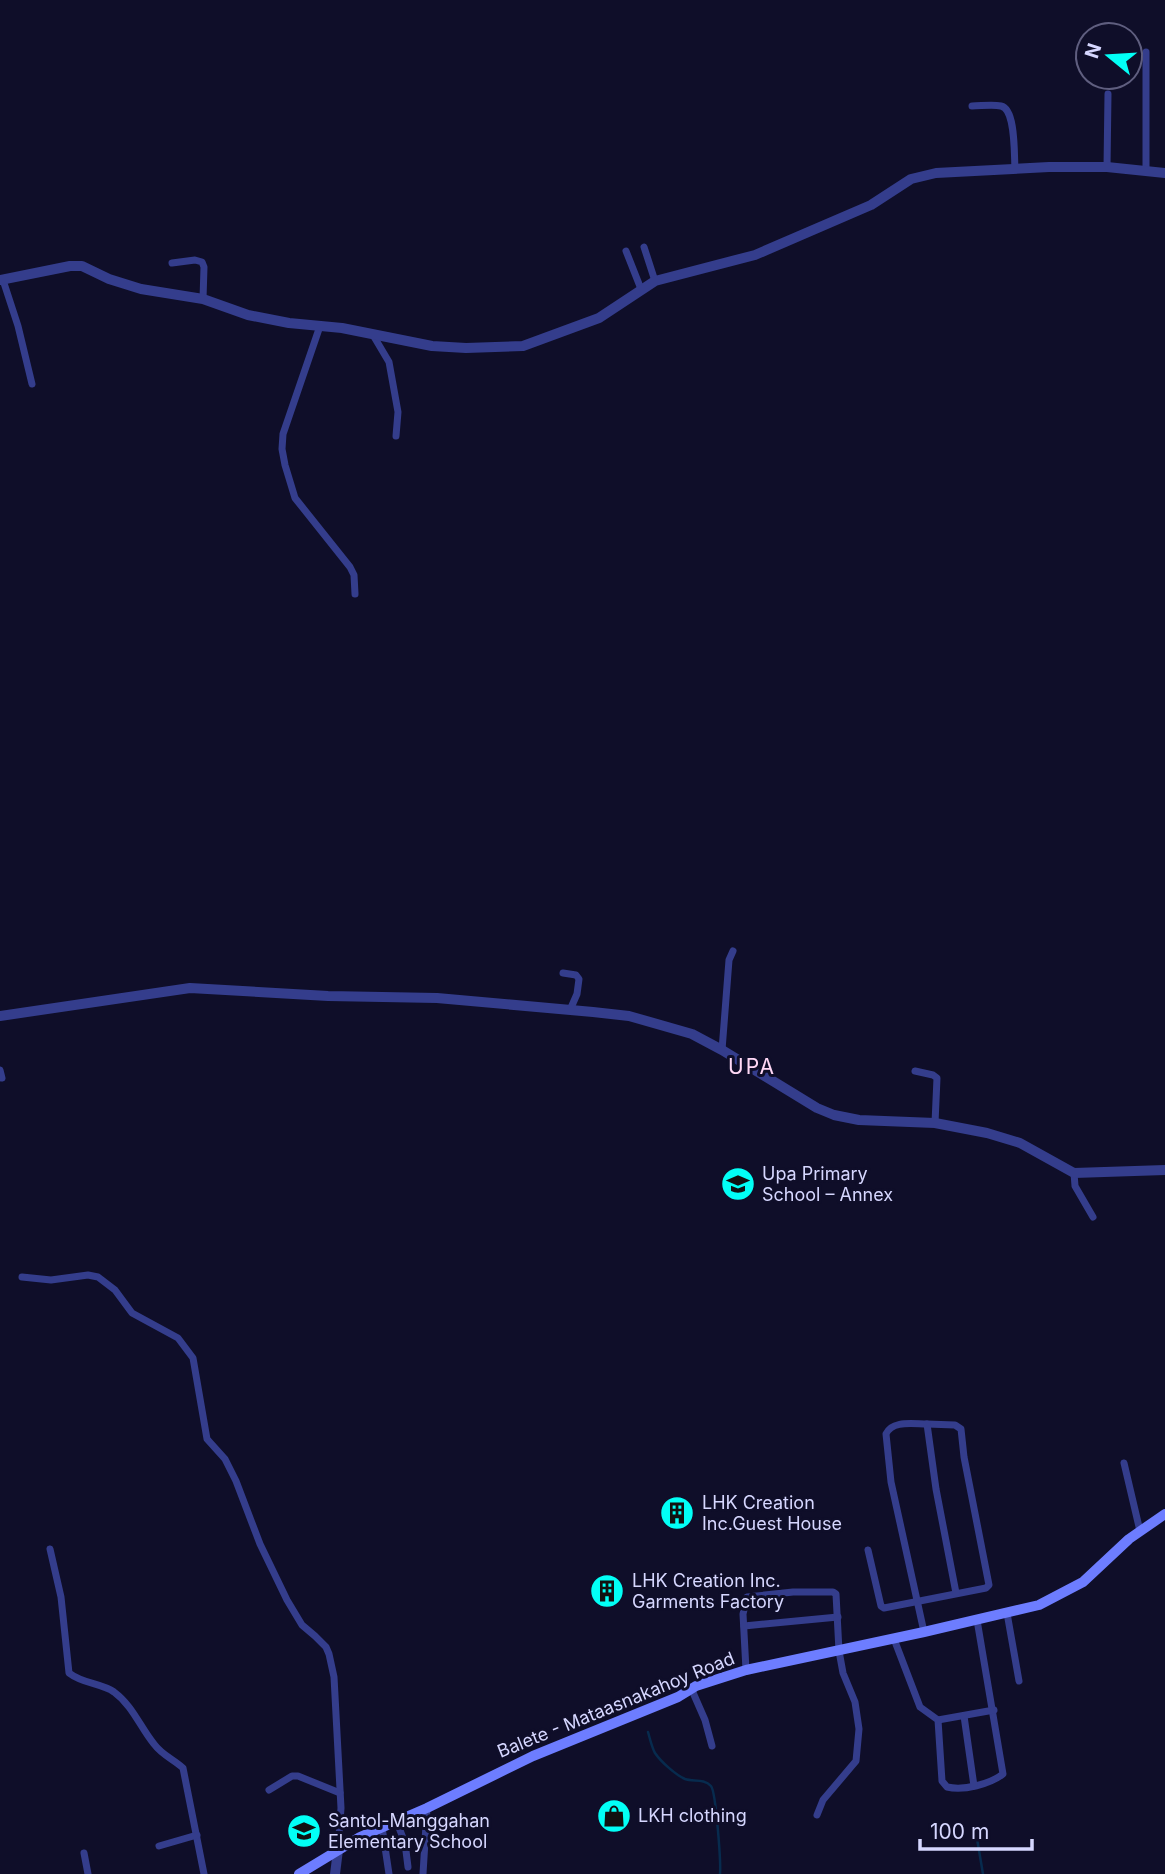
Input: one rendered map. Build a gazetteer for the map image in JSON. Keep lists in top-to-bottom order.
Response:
{
  "streets": {
    "main road": ["Balete - Mataasnakahoy Road"]
  },
  "districts": ["UPA"],
  "places": {
    "school or university": ["Upa Primary School – Annex", "Santol-Manggahan Elementary School"],
    "building": ["LHK Creation Inc.Guest House", "LHK Creation Inc. Garments Factory"],
    "shop": ["LKH clothing"]
  },
  "scale_bar": "100 m",
  "north": "left"
}
